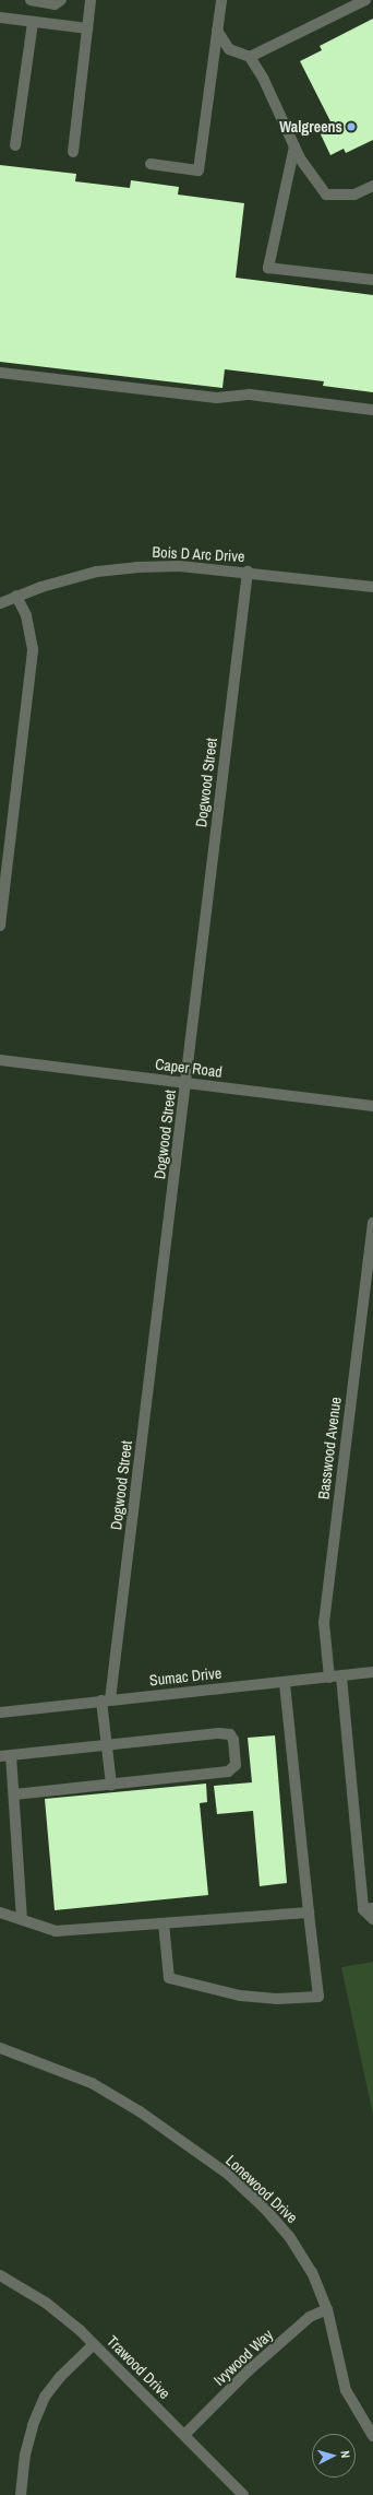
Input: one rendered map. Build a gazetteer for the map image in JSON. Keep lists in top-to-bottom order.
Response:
{
  "streets": {
    "street": [
      "Bois D Arc Drive",
      "Dogwood Street",
      "Caper Road",
      "Basswood Avenue",
      "Sumac Drive",
      "Lonewood Drive",
      "Ivywood Way",
      "Trawood Drive"
    ]
  },
  "crossings": [
    ["Bois D Arc Drive", "Dogwood Street"],
    ["Dogwood Street", "Caper Road"],
    ["Dogwood Street", "Sumac Drive"],
    ["Basswood Avenue", "Sumac Drive"],
    ["Lonewood Drive", "Ivywood Way"],
    ["Ivywood Way", "Trawood Drive"]
  ],
  "places": ["Walgreens"],
  "north": "right"
}
